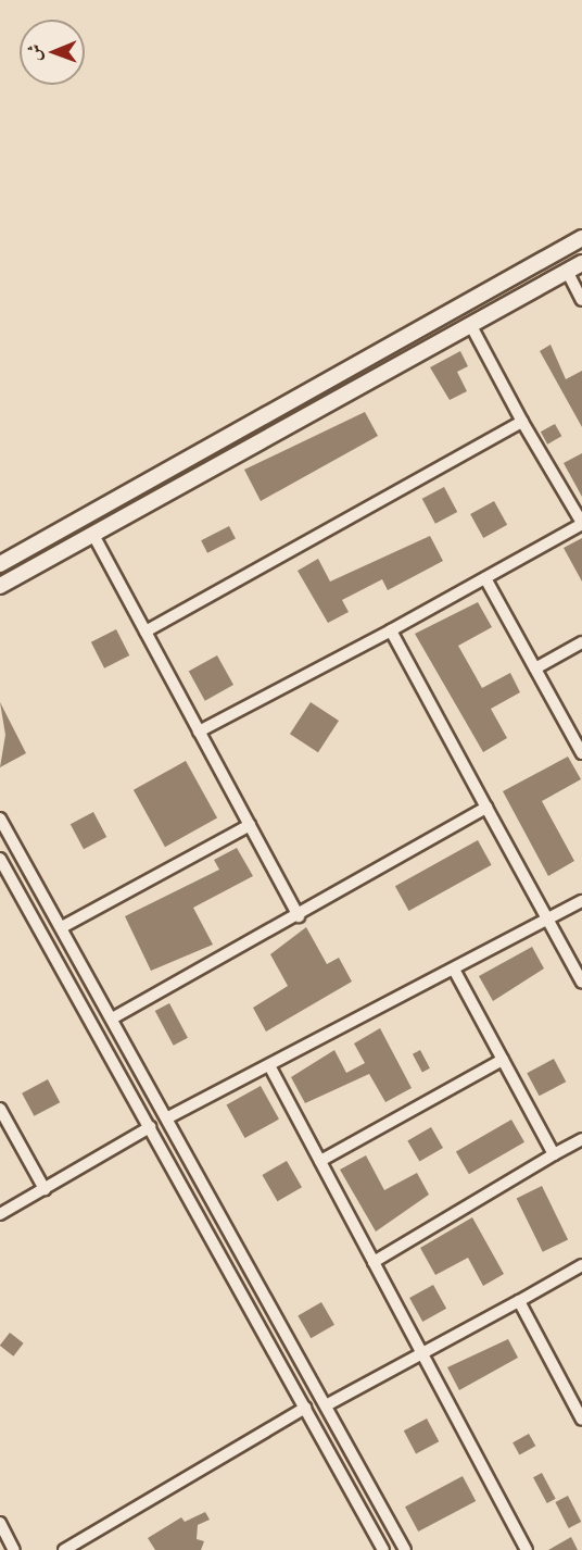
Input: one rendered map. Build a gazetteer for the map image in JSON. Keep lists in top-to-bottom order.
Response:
{
  "north": "left"
}
